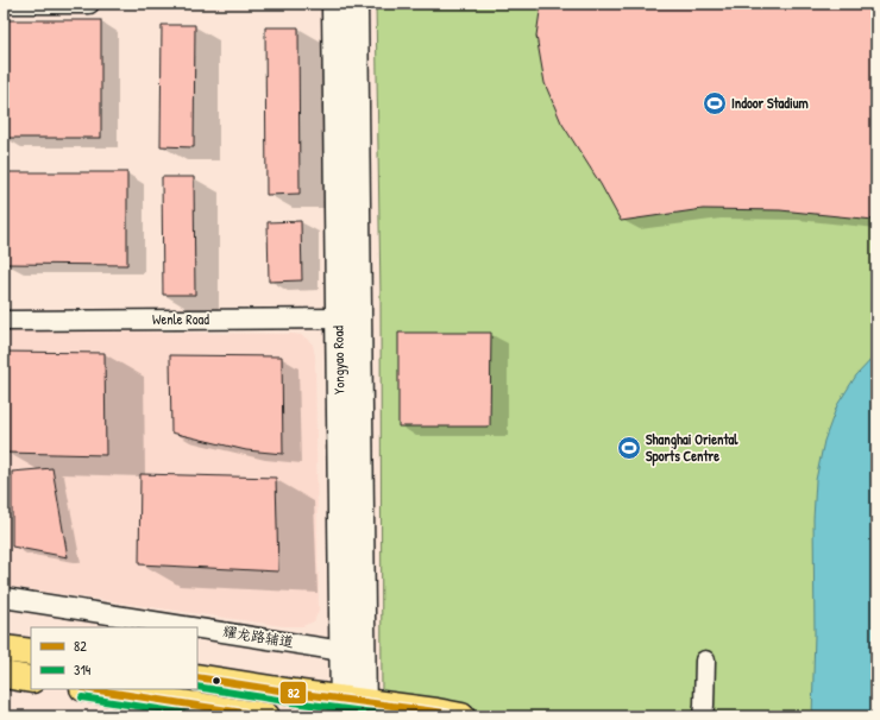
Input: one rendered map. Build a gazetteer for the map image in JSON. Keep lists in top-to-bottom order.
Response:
{
  "streets": {
    "street": ["Wenle Road", "Yongyao Road", "耀龙路辅道"]
  },
  "crossings": [
    ["Wenle Road", "Yongyao Road"],
    ["Yongyao Road", "耀龙路辅道"]
  ],
  "places": {
    "sports": ["Indoor Stadium", "Shanghai Oriental Sports Centre"]
  },
  "lines": ["transit line 82", "transit line 314"],
  "legend": ["82", "314"]
}
